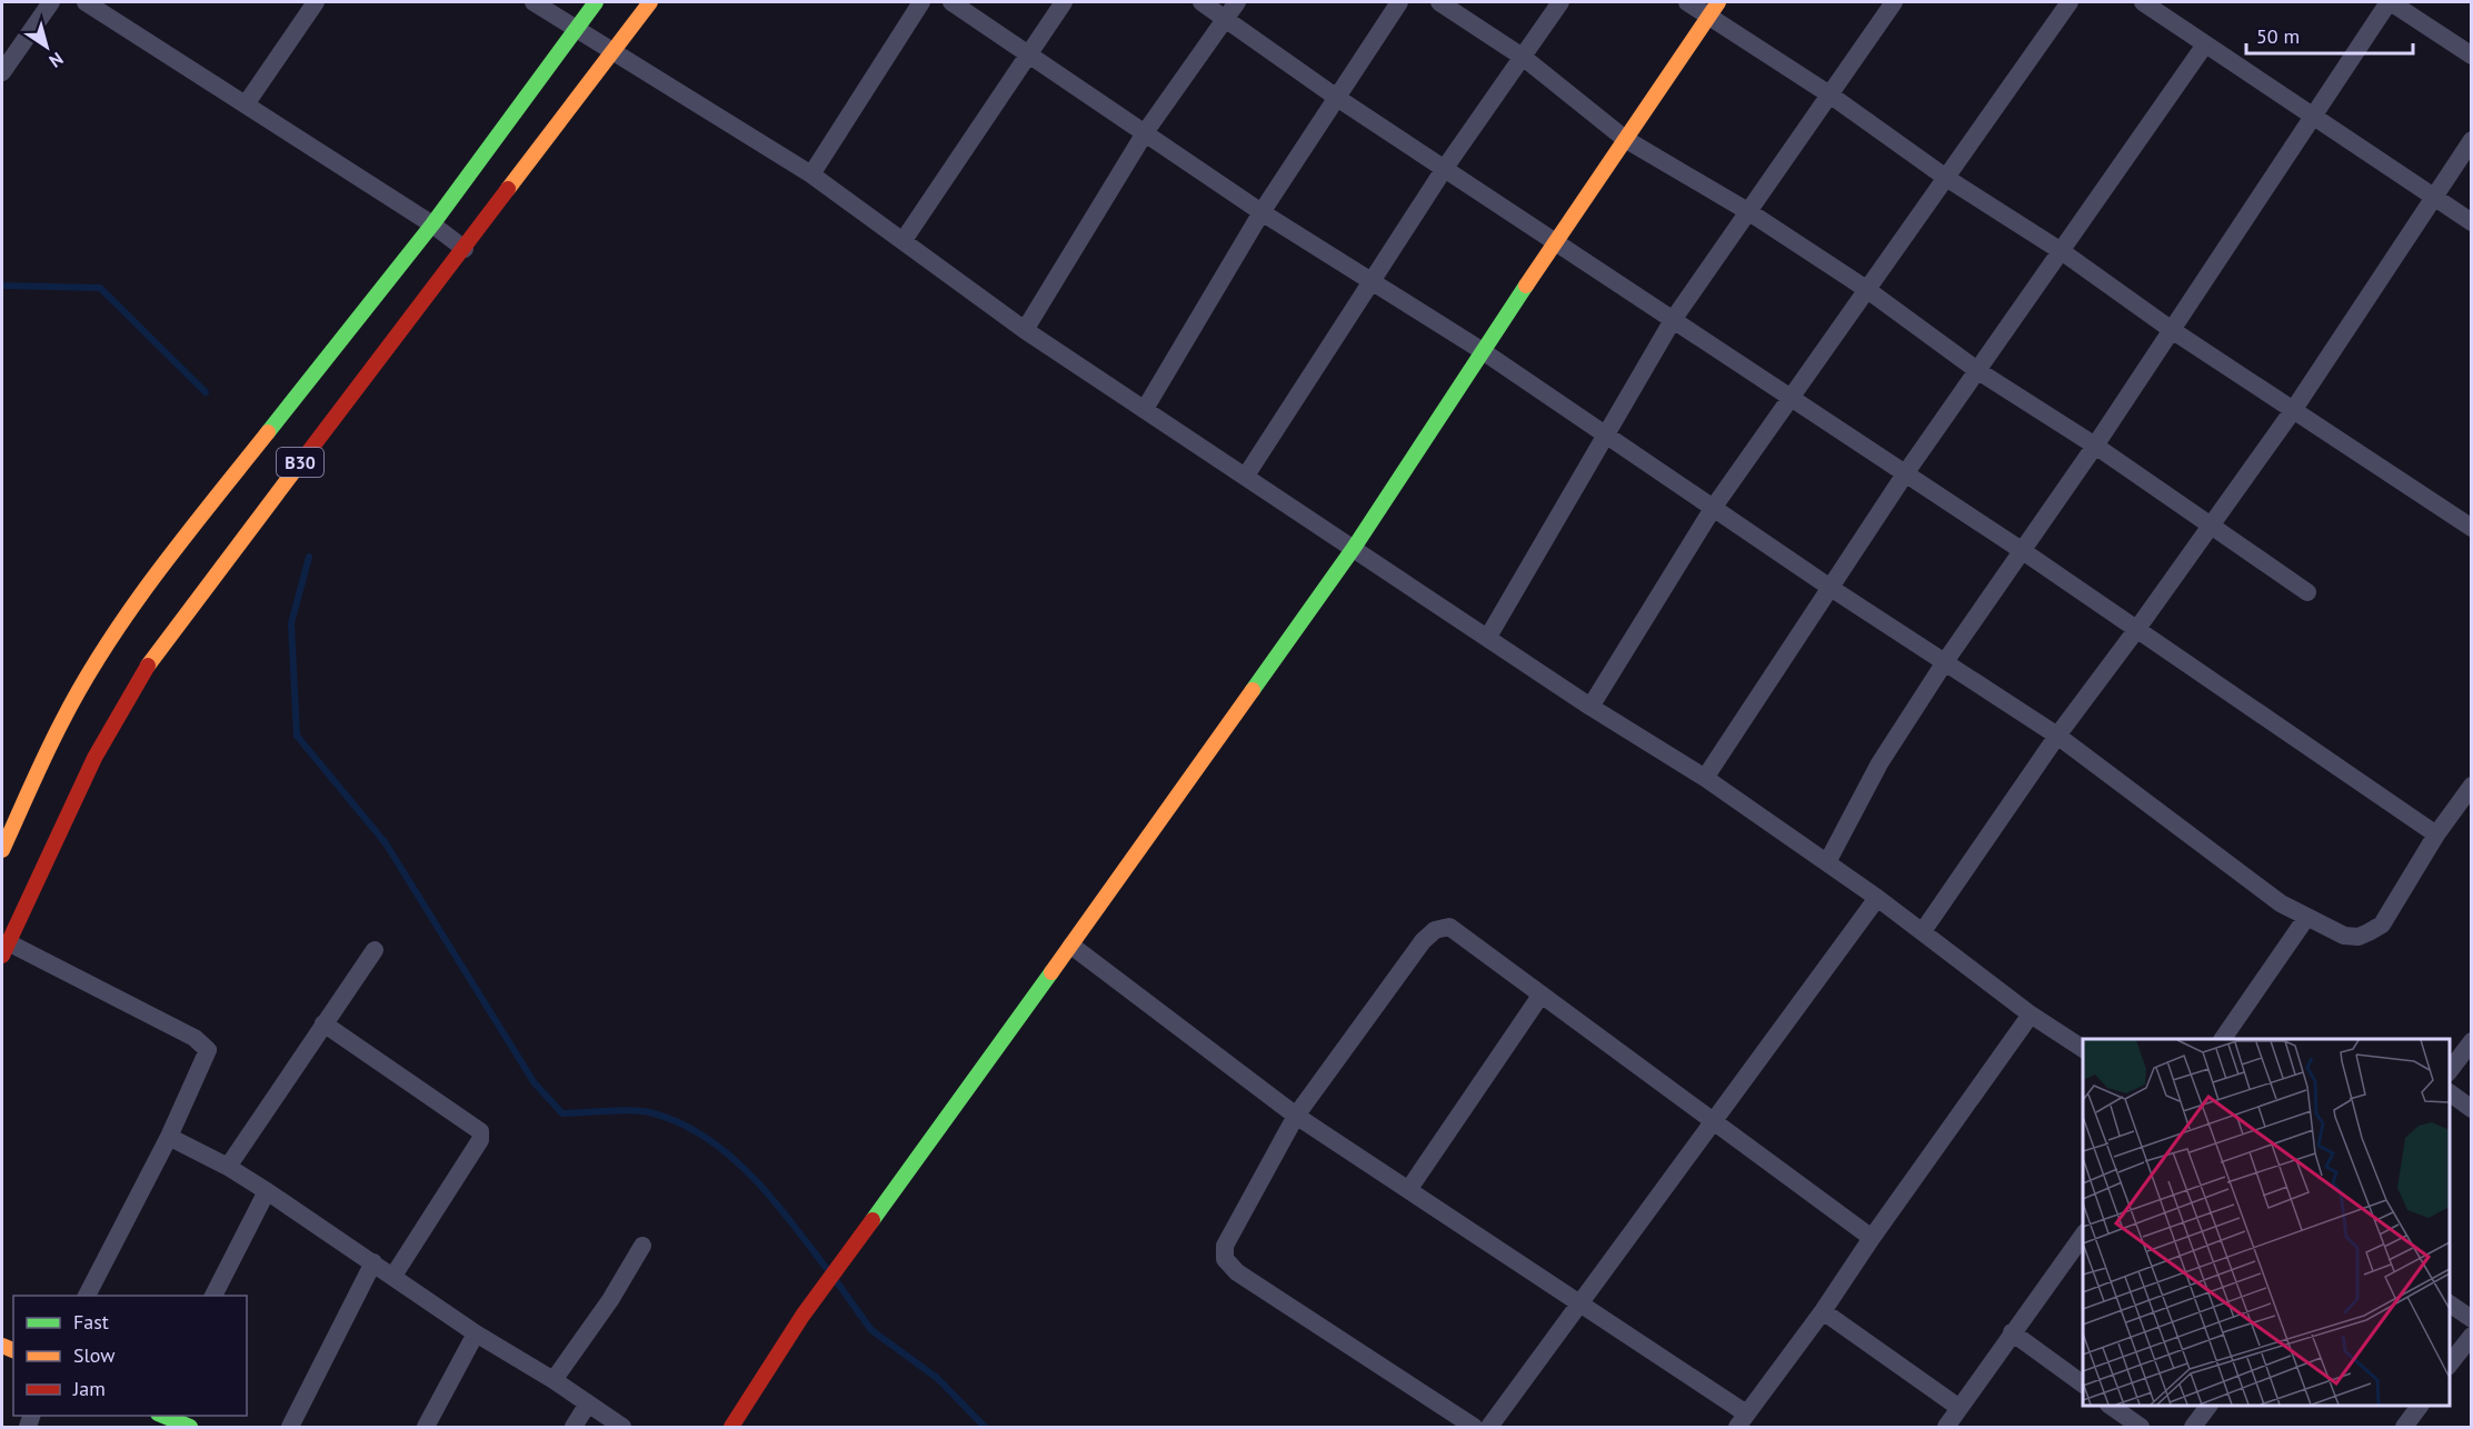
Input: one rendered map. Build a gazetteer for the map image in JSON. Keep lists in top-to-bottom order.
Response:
{
  "streets": {
    "main road": ["B30"]
  },
  "legend": ["Fast", "Slow", "Jam"],
  "scale_bar": "50 m",
  "north": "bottom right"
}
